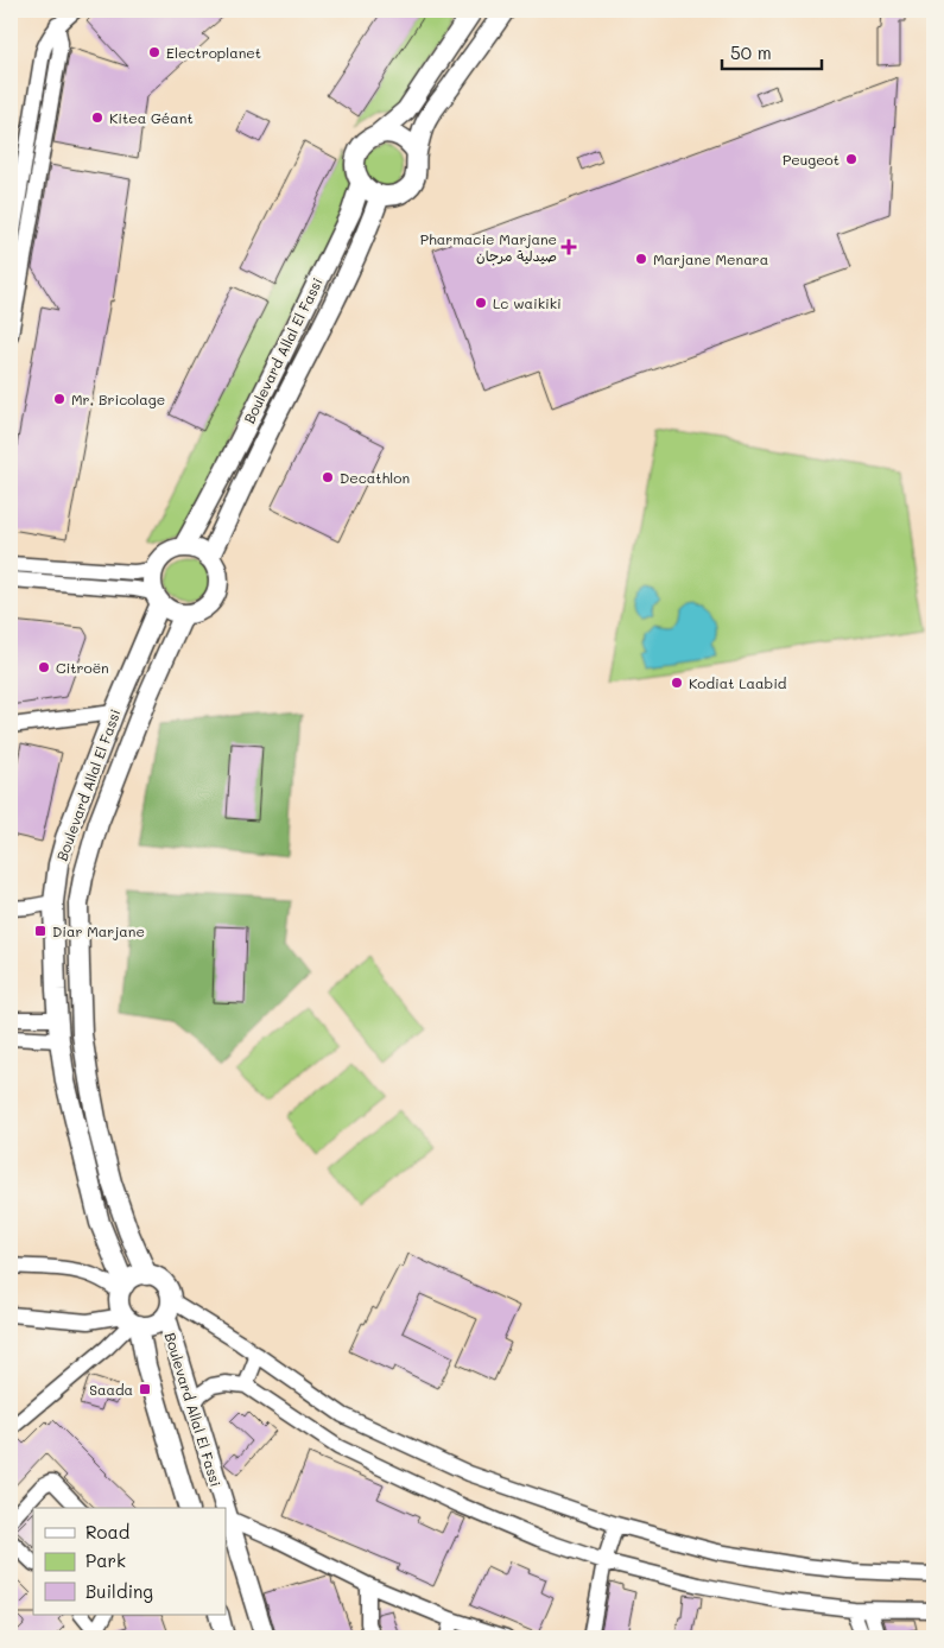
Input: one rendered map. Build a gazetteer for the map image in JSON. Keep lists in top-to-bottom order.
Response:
{
  "streets": {
    "main road": ["Boulevard Allal El Fassi"]
  },
  "places": {
    "other": [
      "Electroplanet",
      "Kitea Géant",
      "Peugeot",
      "Marjane Menara",
      "Lc waikiki",
      "Mr. Bricolage",
      "Decathlon",
      "Citroën",
      "Kodiat Laabid"
    ],
    "health": ["Pharmacie Marjane صيدلية مرجان"],
    "transit": ["Diar Marjane", "Saada"]
  },
  "legend": ["Road", "Park", "Building"],
  "scale_bar": "50 m"
}
